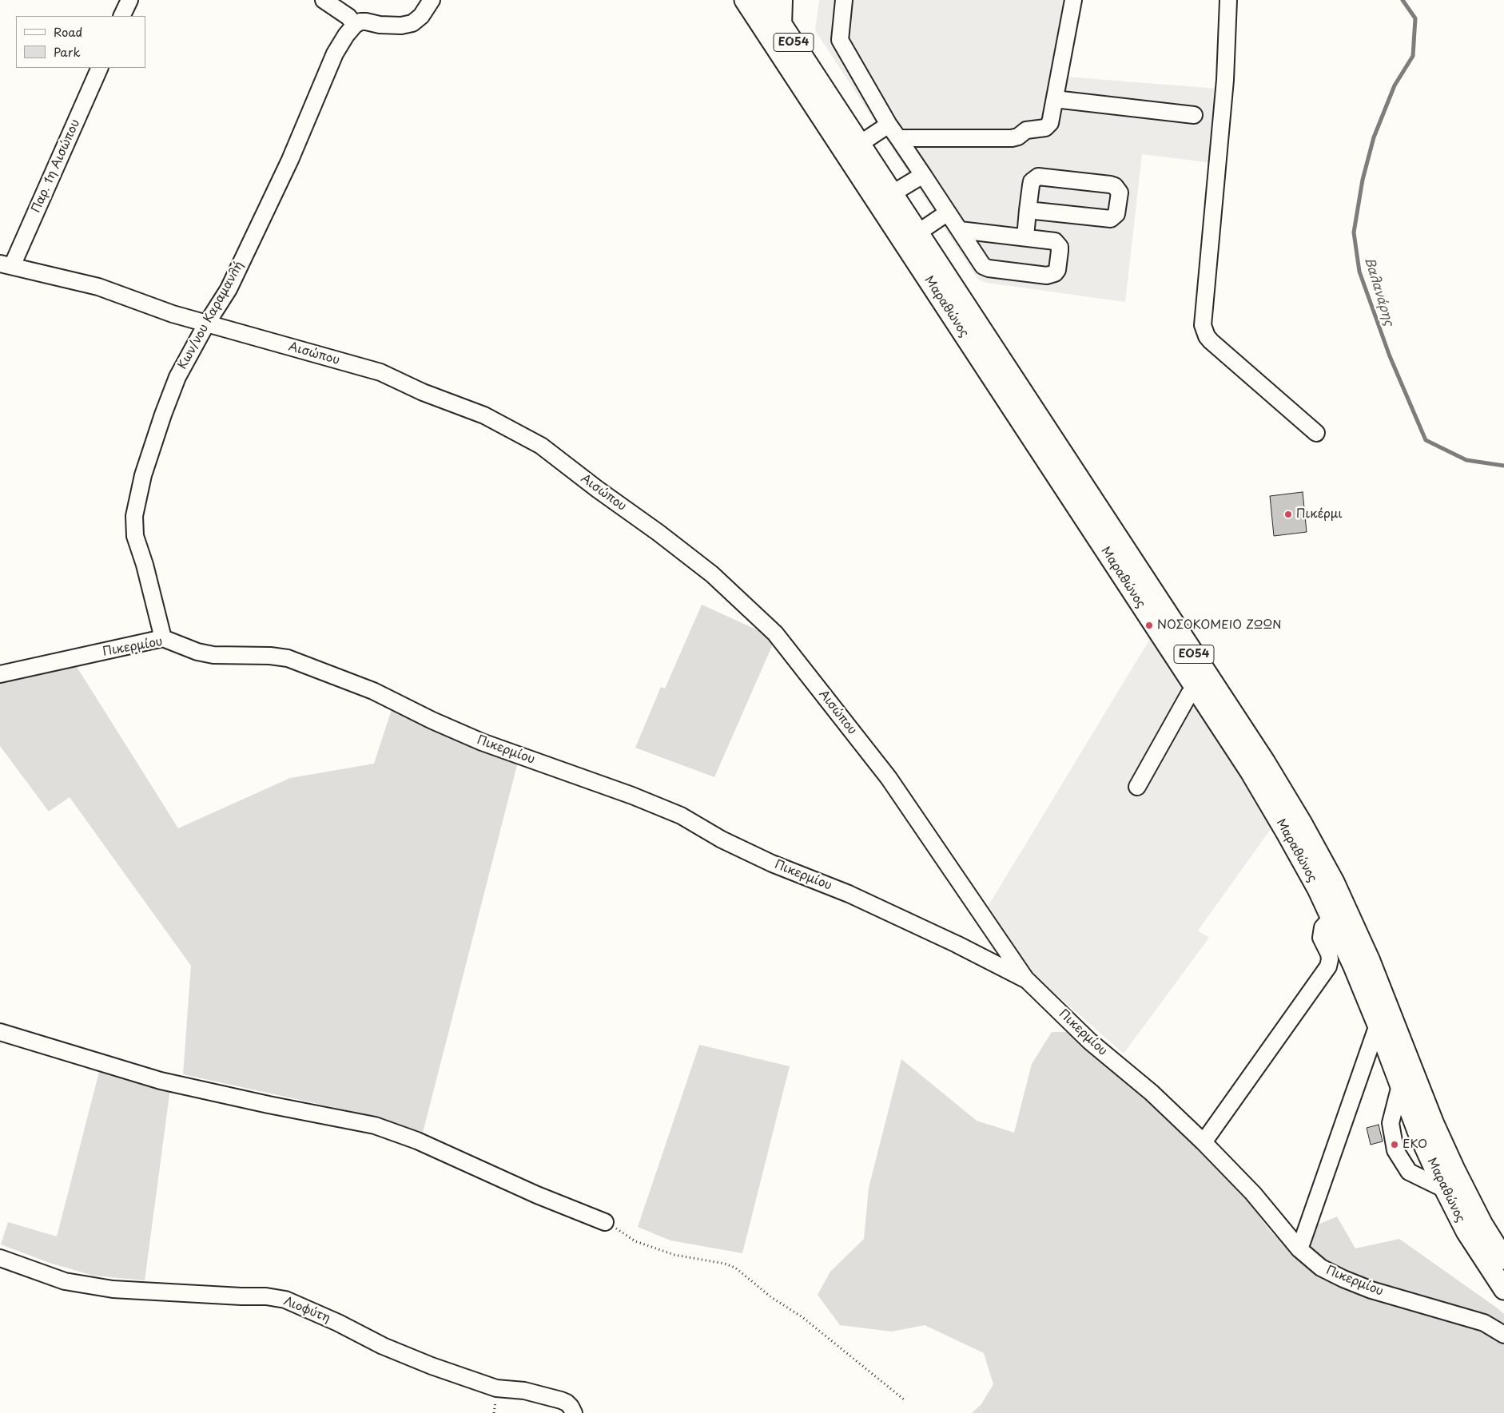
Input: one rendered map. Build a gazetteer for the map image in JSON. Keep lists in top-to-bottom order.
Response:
{
  "streets": {
    "main road": ["ΕΟ54", "Μαραθώνος"],
    "street": [
      "Παρ. 1η Αισώπου",
      "Κων/νου Καραμανλή",
      "Αισώπου",
      "Πικερμίου",
      "Λιοφύτη"
    ]
  },
  "crossings": [
    ["Παρ. 1η Αισώπου", "Αισώπου"],
    ["Κων/νου Καραμανλή", "Αισώπου"],
    ["Κων/νου Καραμανλή", "Πικερμίου"],
    ["Αισώπου", "Πικερμίου"]
  ],
  "water": ["Βαλανάρης"],
  "places": ["Πικέρμι", "ΝΟΣΟΚΟΜΕΙΟ ΖΩΩΝ", "EKO"],
  "legend": ["Road", "Park"]
}
